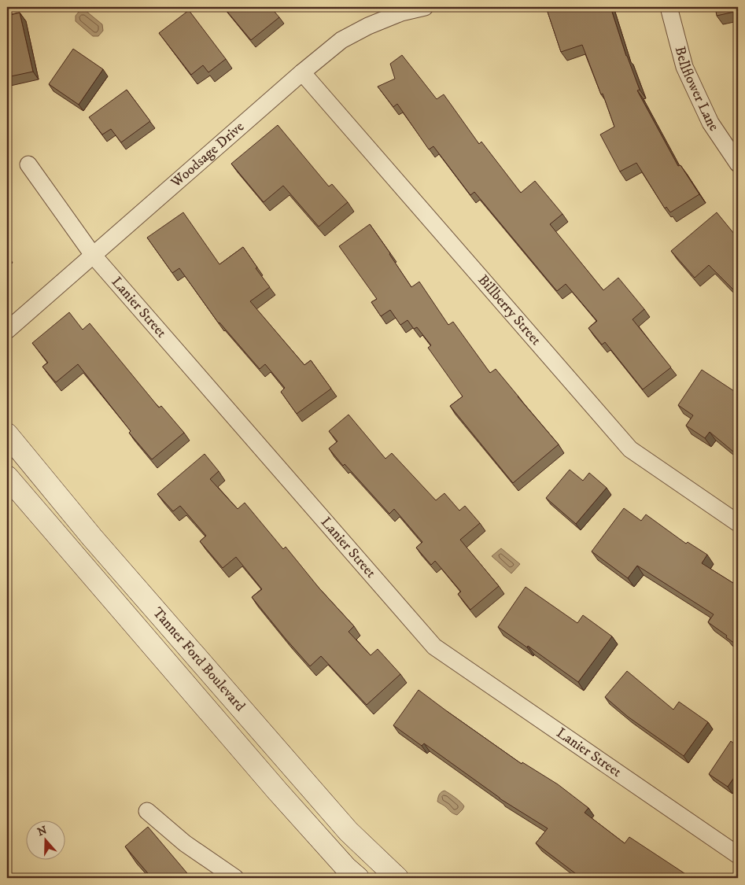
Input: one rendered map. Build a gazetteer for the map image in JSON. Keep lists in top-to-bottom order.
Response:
{
  "streets": {
    "street": [
      "Bellflower Lane",
      "Woodsage Drive",
      "Lanier Street",
      "Billberry Street",
      "Tanner Ford Boulevard"
    ]
  },
  "crossings": [
    ["Woodsage Drive", "Lanier Street"],
    ["Woodsage Drive", "Billberry Street"]
  ],
  "north": "top"
}
